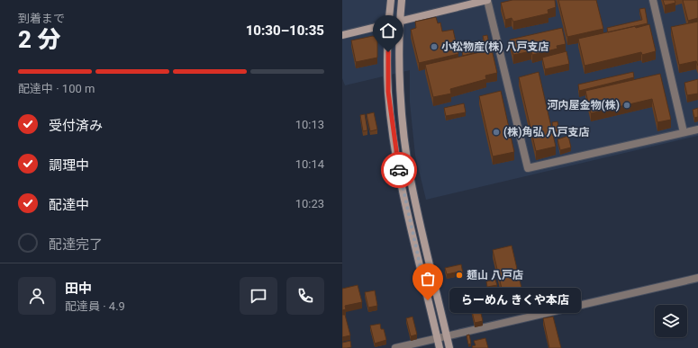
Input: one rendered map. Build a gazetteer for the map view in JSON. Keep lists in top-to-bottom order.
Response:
{
  "places": [
    "小松物産(株) 八戸支店",
    "河内屋金物(株)",
    "(株)角弘 八戸支店",
    "麺山 八戸店",
    "らーめん きくや本店"
  ],
  "page": {
    "heading": ["2 分", "到着まで", "10:30–10:35"],
    "panel": ["田中", "配達員 · 4.9"],
    "bar": "配達中 · 100 m",
    "list": [
      ["受付済み", "10:13"],
      ["調理中", "10:14"],
      ["配達中", "10:23"],
      "配達完了"
    ],
    "bubble": "らーめん きくや本店"
  }
}
